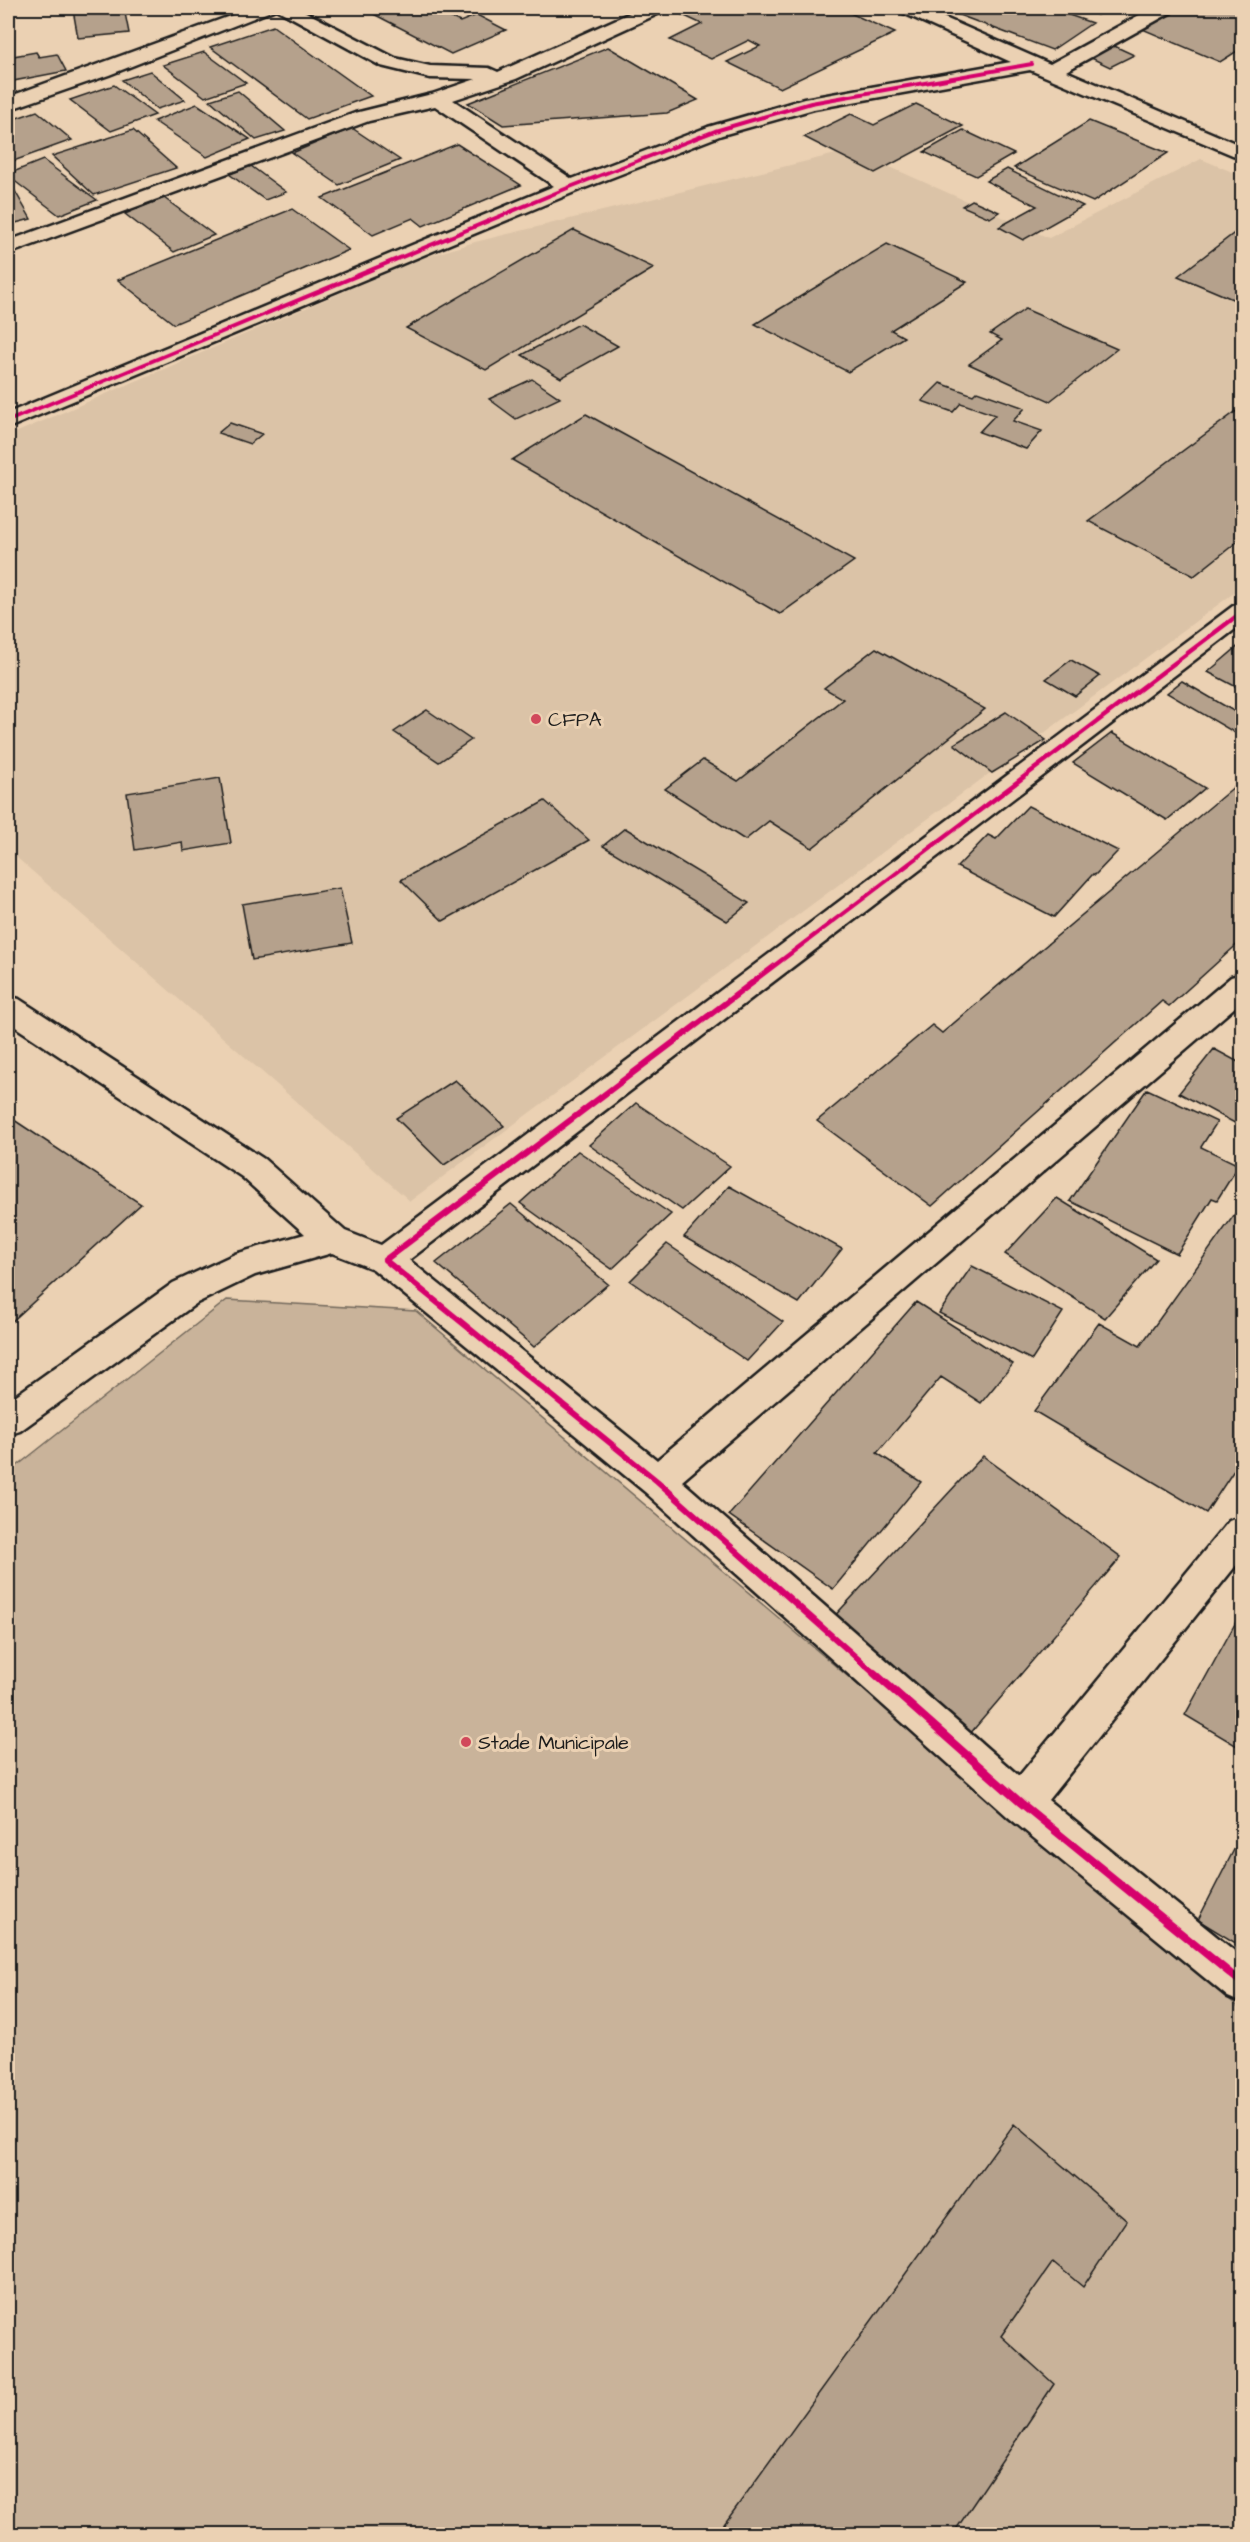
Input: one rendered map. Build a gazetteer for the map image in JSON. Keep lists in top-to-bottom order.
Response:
{
  "places": ["CFPA", "Stade Municipale"]
}
